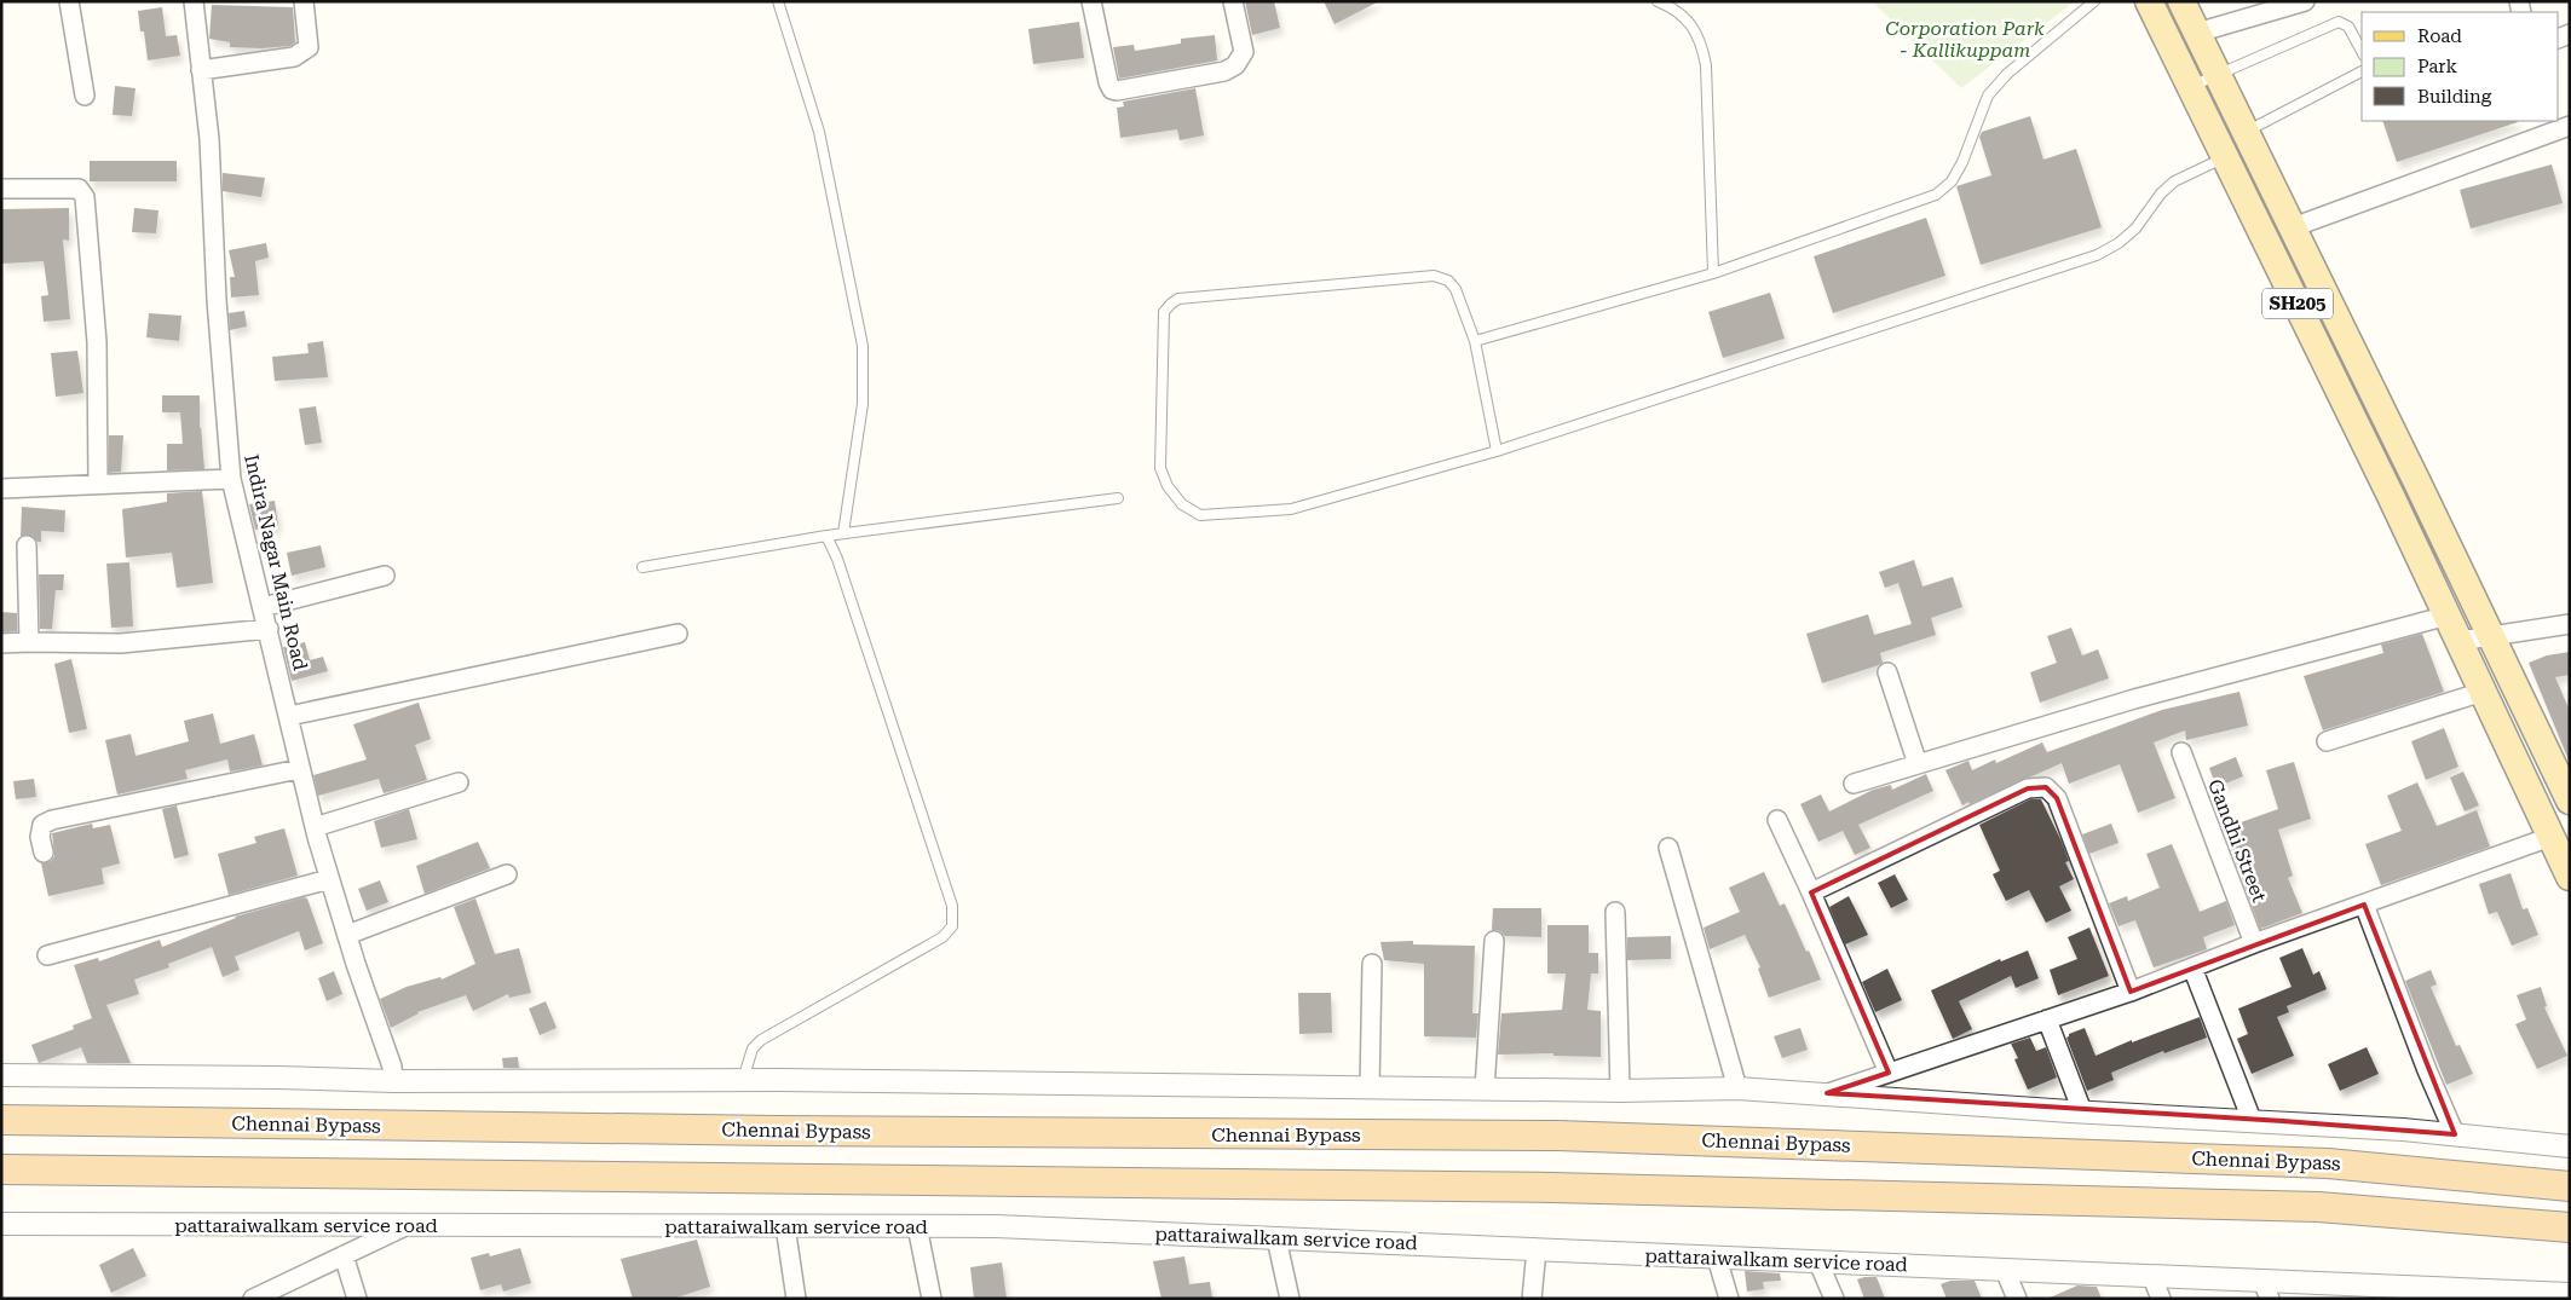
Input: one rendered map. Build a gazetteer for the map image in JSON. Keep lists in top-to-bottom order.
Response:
{
  "streets": {
    "highway": ["Chennai Bypass"],
    "main road": ["SH205"],
    "street": ["Indira Nagar Main Road", "Gandhi Street", "pattaraiwalkam service road"]
  },
  "parks": ["Corporation Park - Kallikuppam"],
  "legend": ["Road", "Park", "Building"]
}
